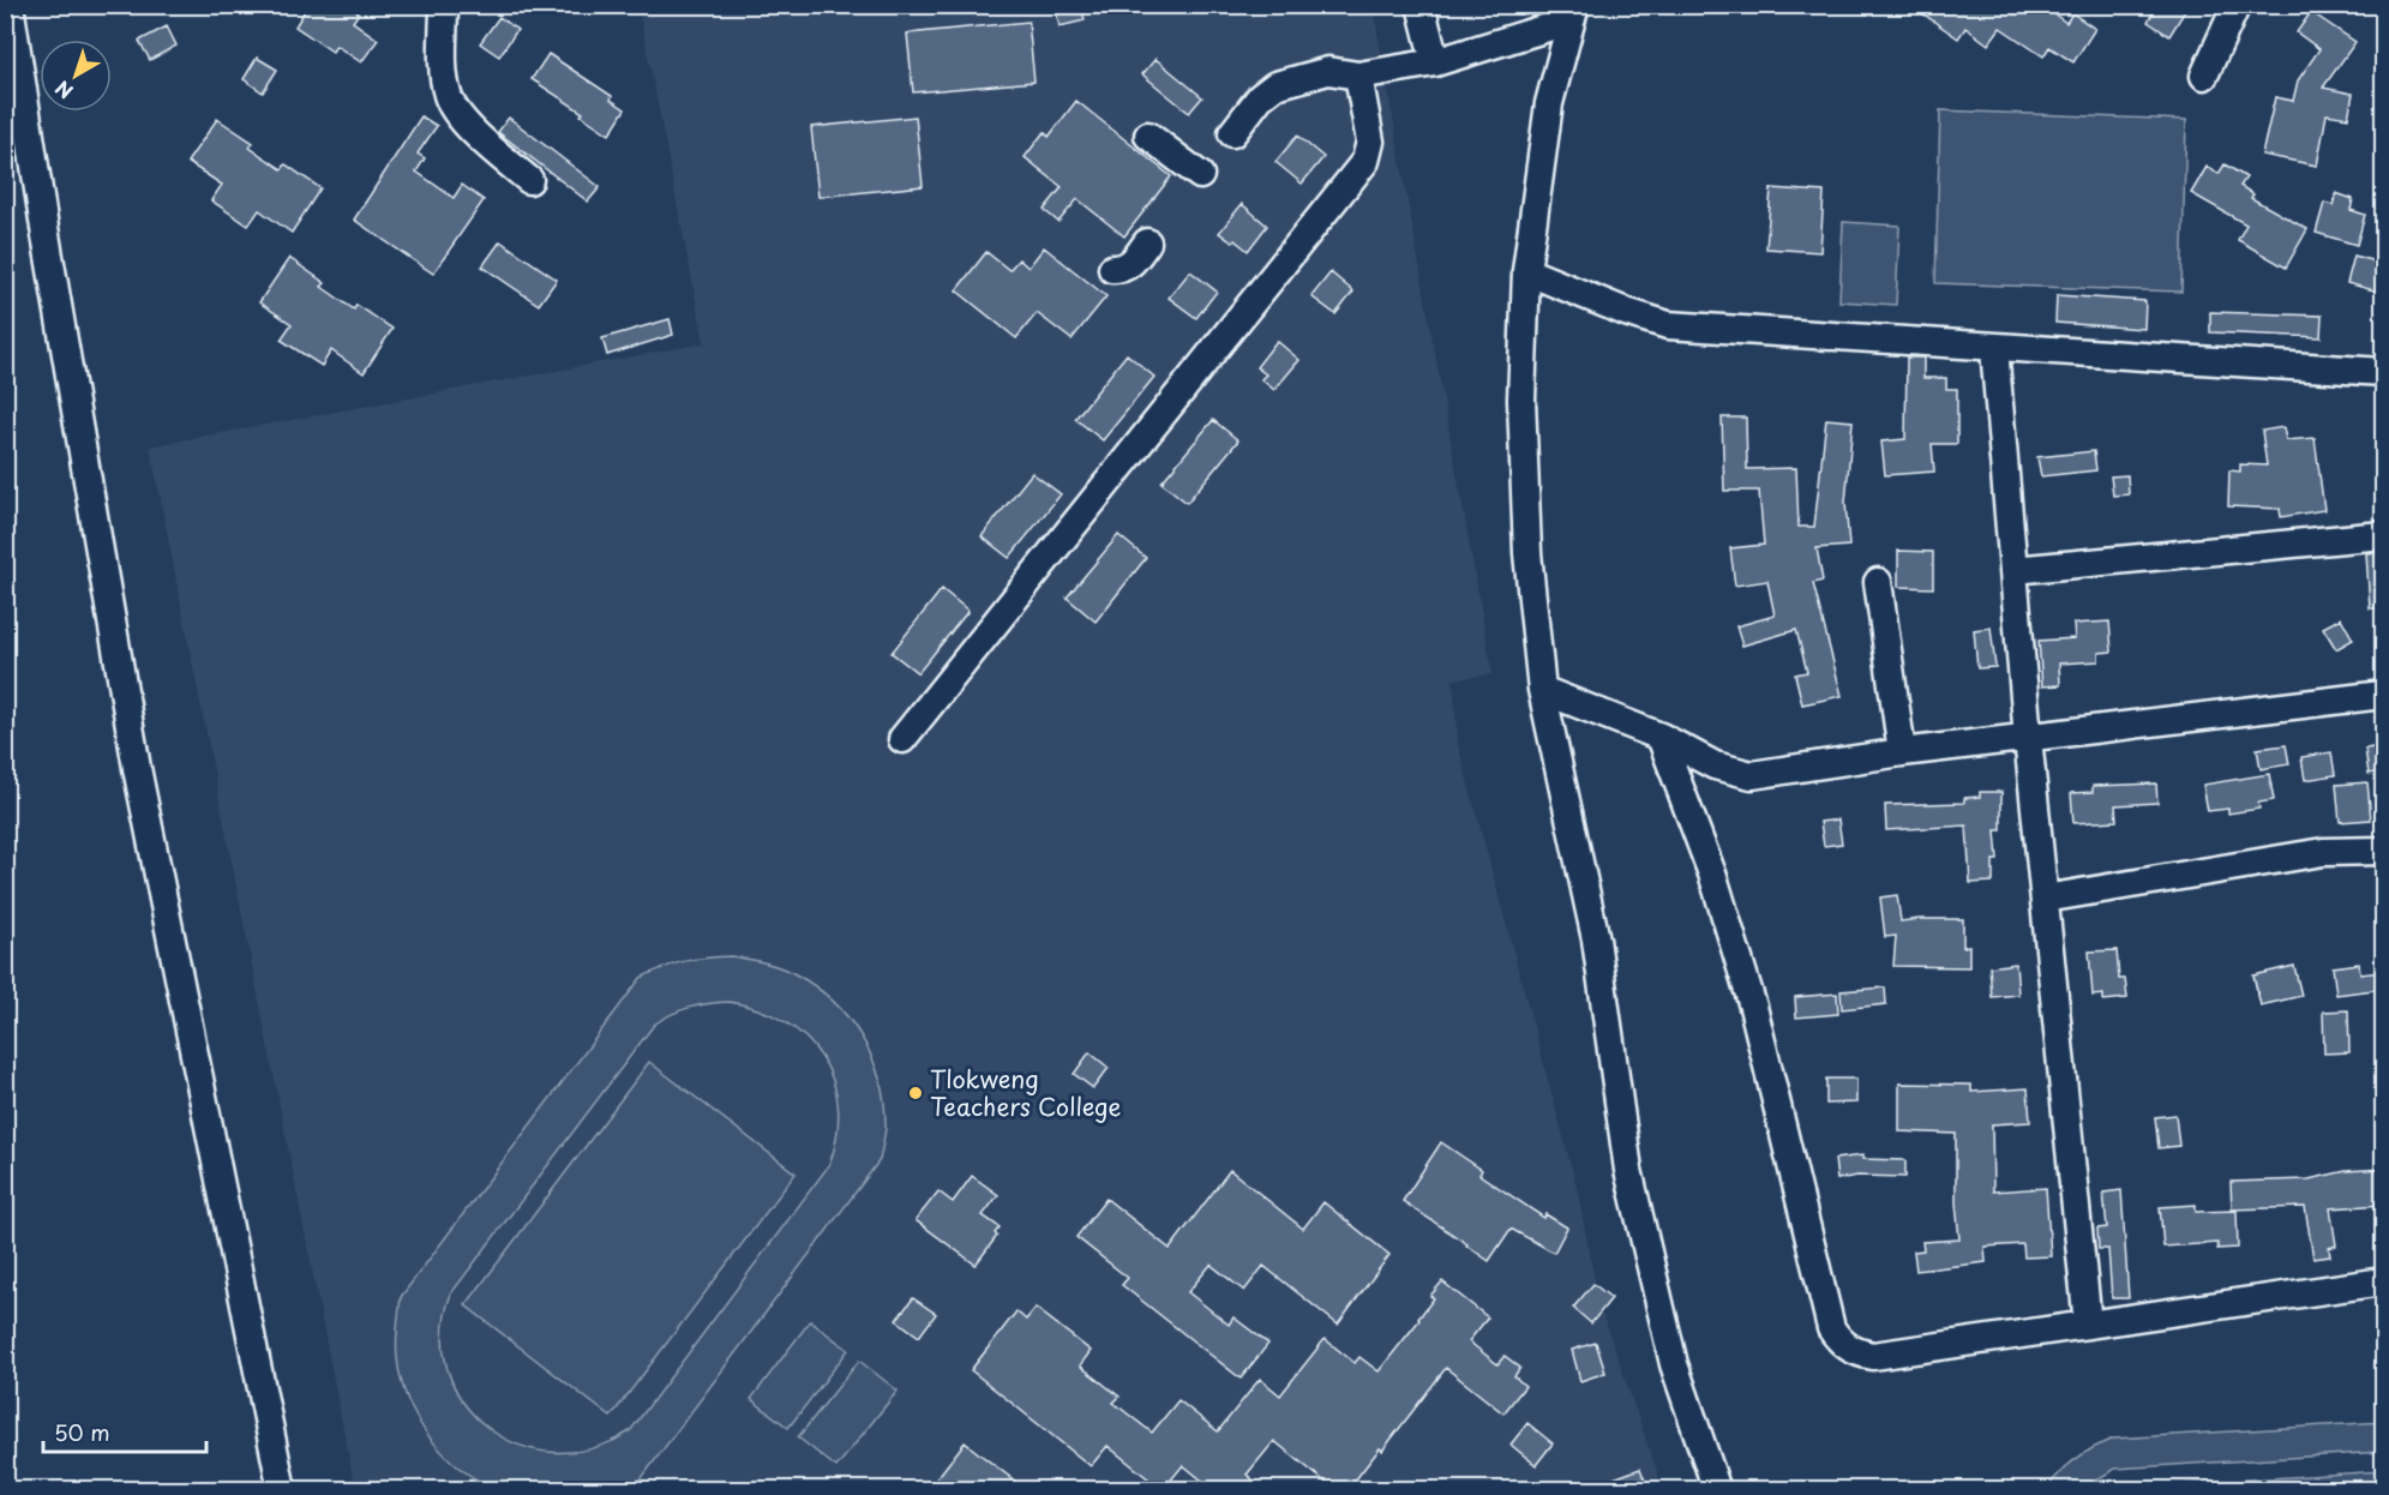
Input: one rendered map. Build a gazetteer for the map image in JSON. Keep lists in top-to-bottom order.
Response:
{
  "places": ["Tlokweng Teachers College"],
  "scale_bar": "50 m",
  "north": "bottom left"
}
